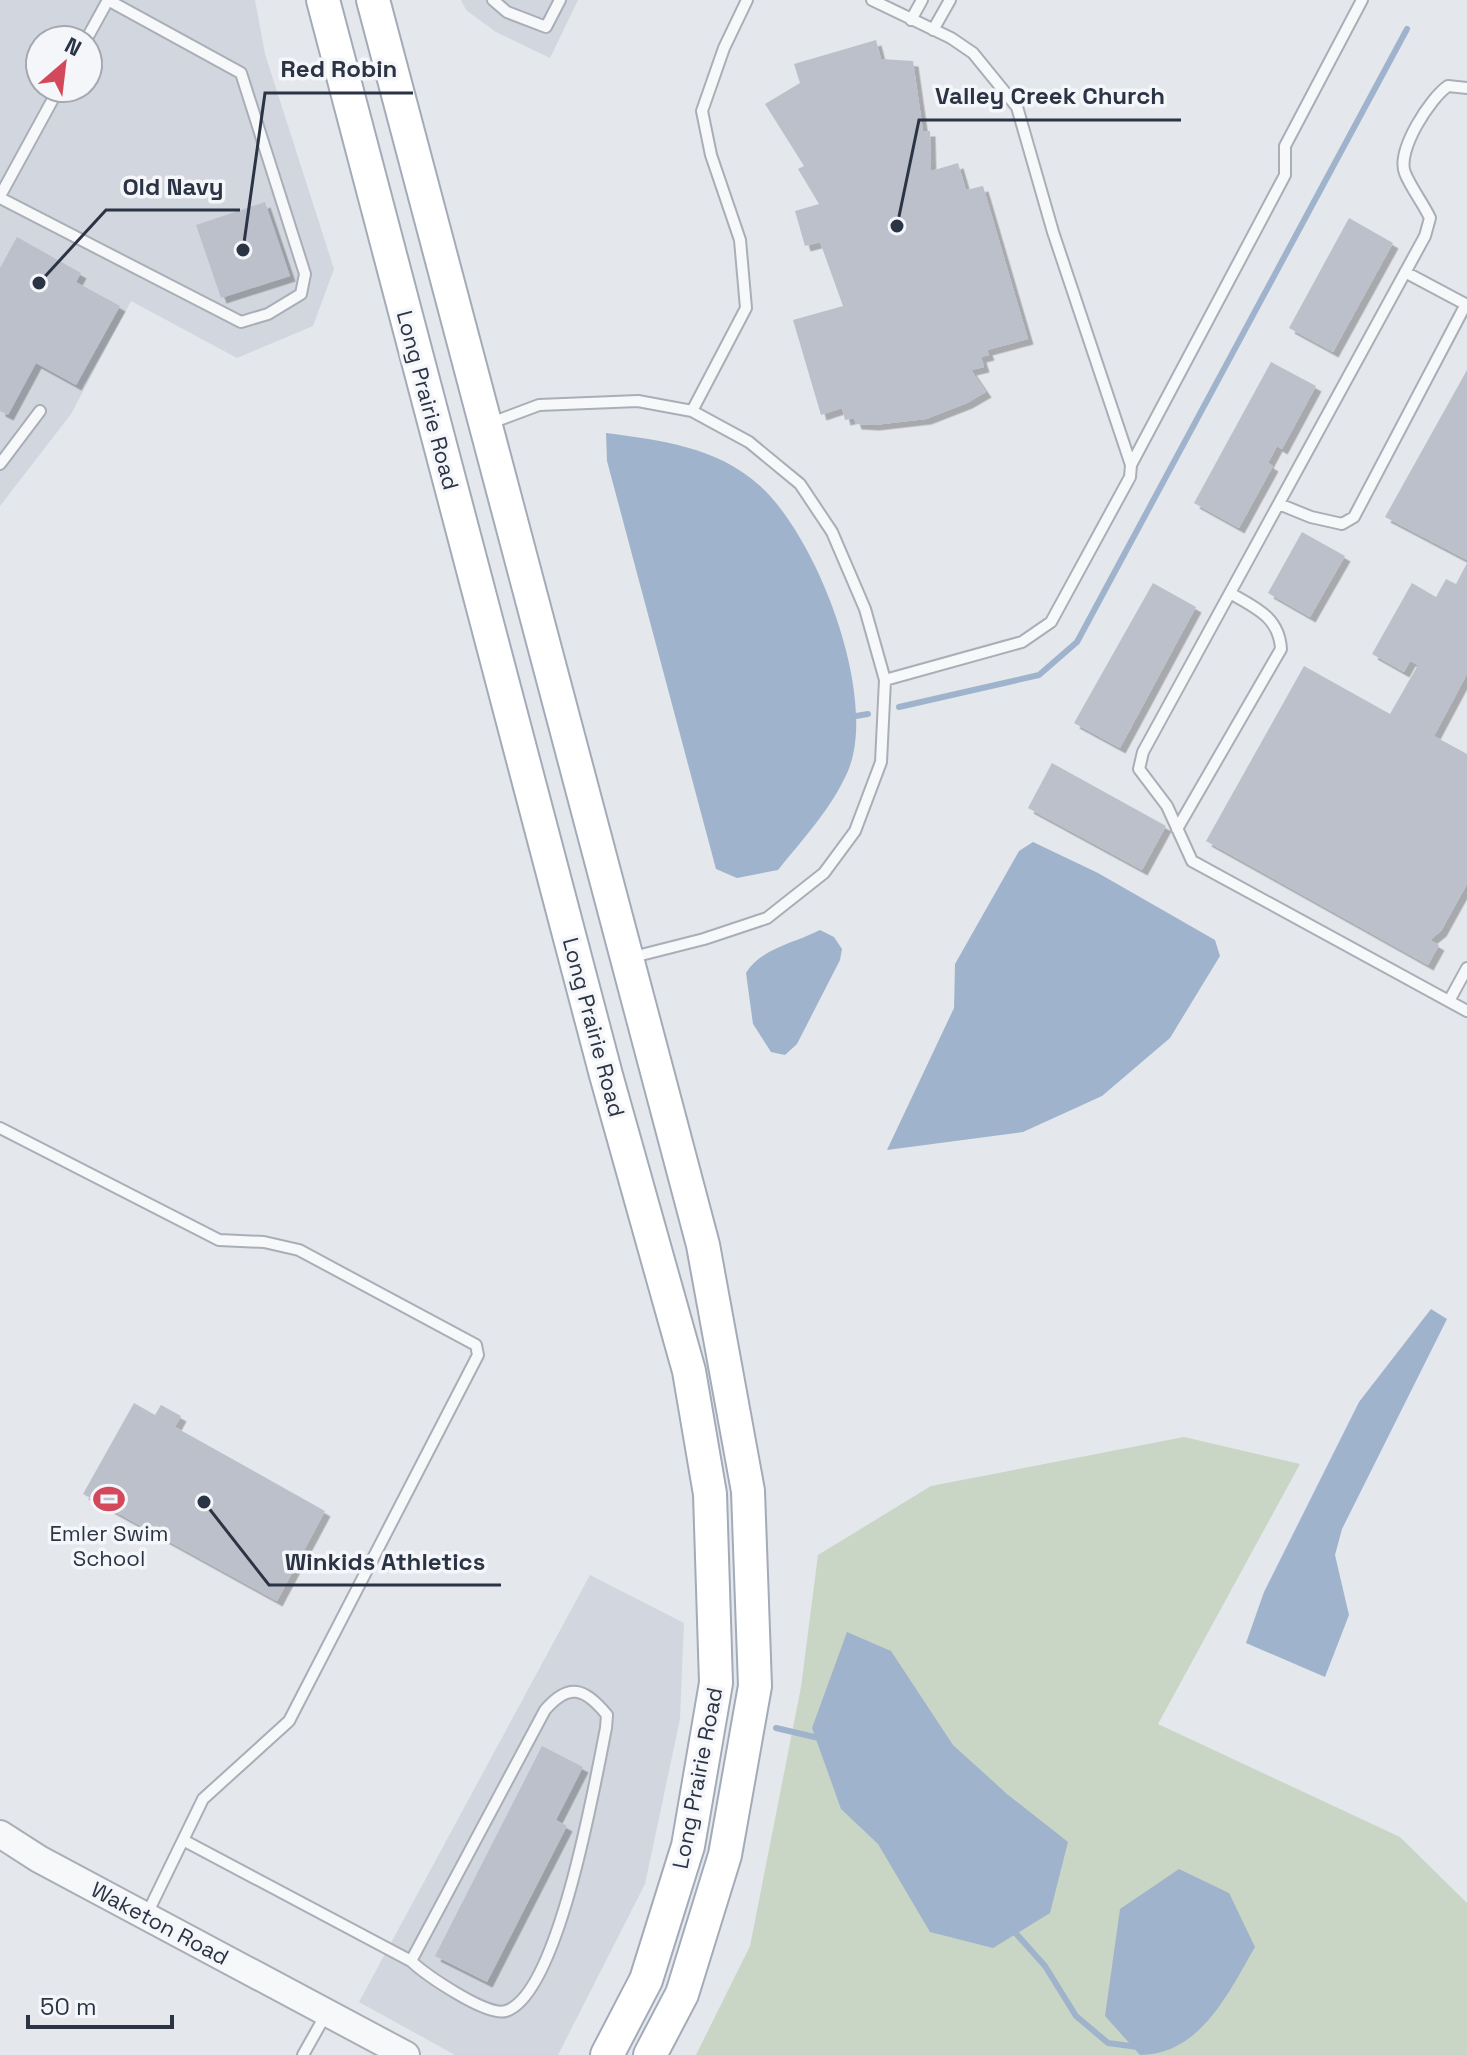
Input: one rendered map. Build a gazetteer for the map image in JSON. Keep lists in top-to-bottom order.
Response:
{
  "streets": {
    "main road": ["Long Prairie Road"],
    "street": ["Waketon Road"]
  },
  "places": {
    "other": [
      "Valley Creek Church",
      "Red Robin",
      "Old Navy",
      "Winkids Athletics"
    ],
    "sports": ["Emler Swim School"]
  },
  "scale_bar": "50 m",
  "north": "top right"
}
